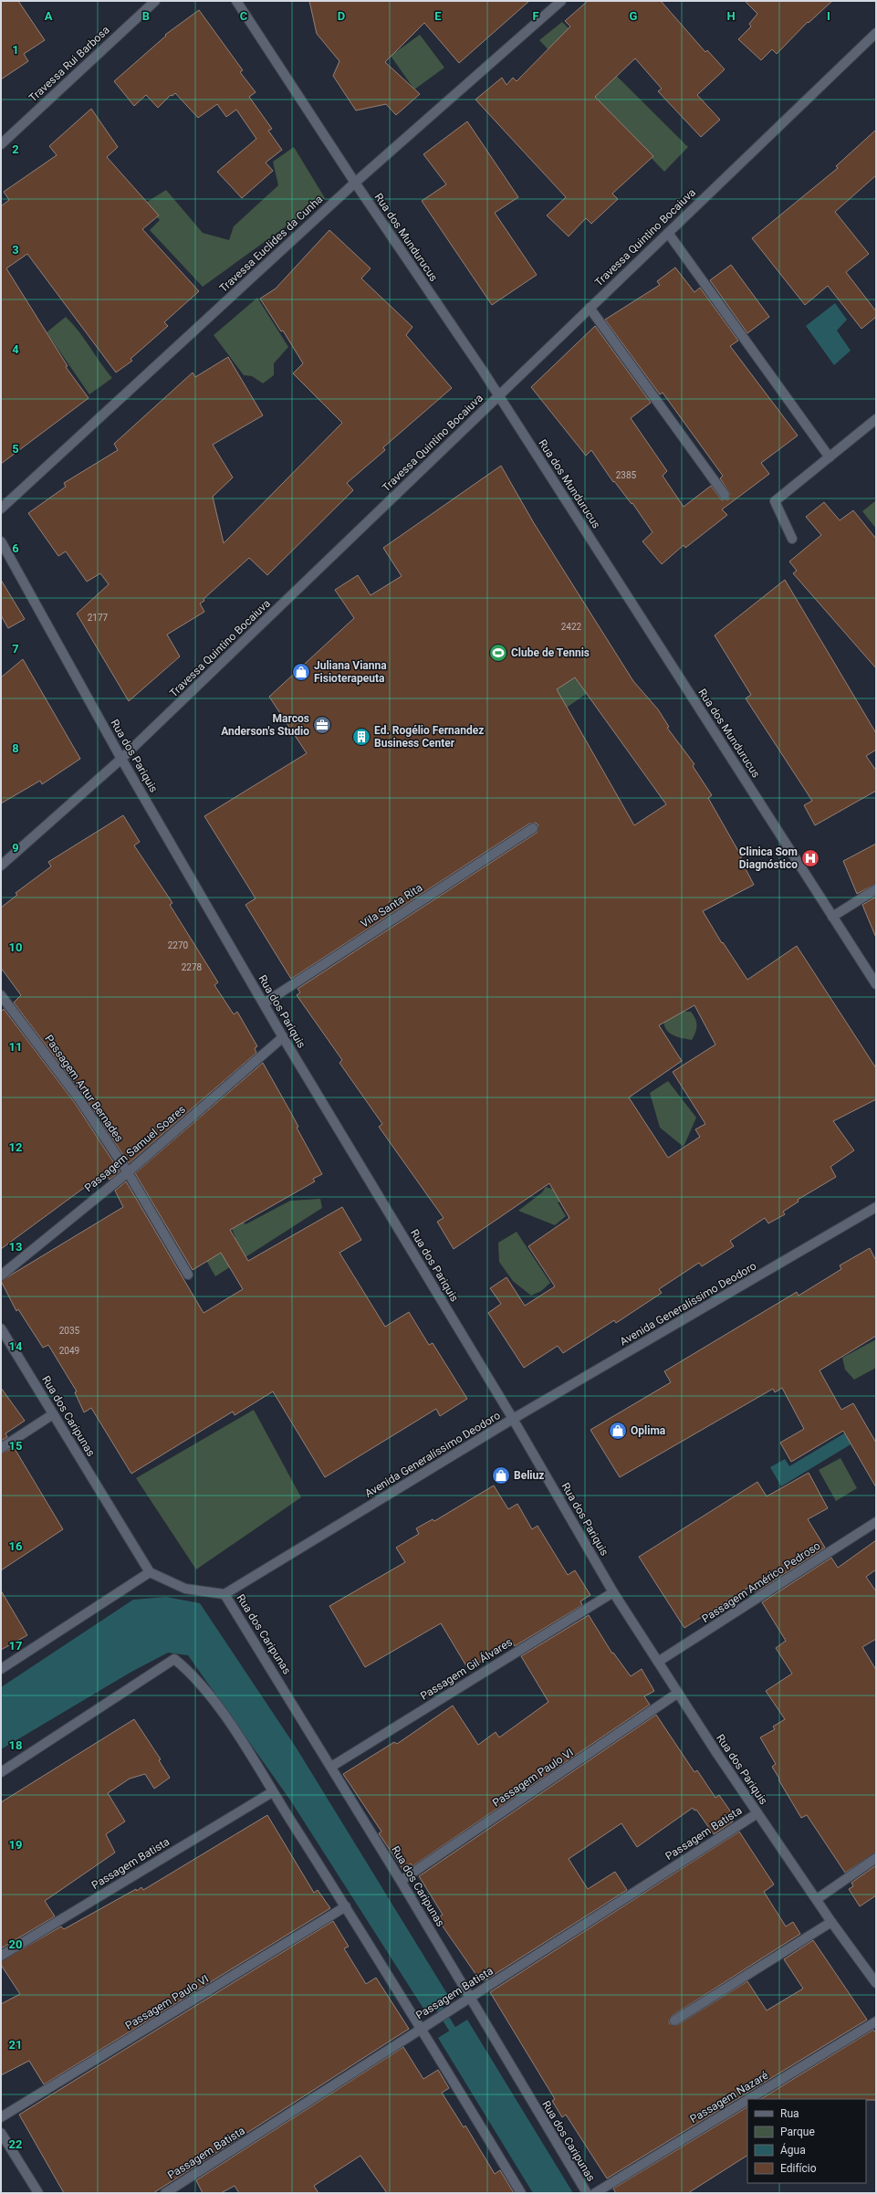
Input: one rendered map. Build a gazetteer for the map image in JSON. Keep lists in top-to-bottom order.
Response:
{
  "streets": {
    "street": [
      "Travessa Rui Barbosa",
      "Rua dos Mundurucus",
      "Travessa Quintino Bocaiuva",
      "Travessa Euclides da Cunha",
      "Rua dos Pariquis",
      "Vila Santa Rita",
      "Passagem Artur Bernades",
      "Passagem Samuel Soares",
      "Avenida Generalíssimo Deodoro",
      "Rua dos Caripunas",
      "Passagem Américo Pedroso",
      "Passagem Gil Álvares",
      "Passagem Paulo VI",
      "Passagem Batista",
      "Passagem Nazaré"
    ]
  },
  "crossings": [
    ["Rua dos Mundurucus", "Travessa Quintino Bocaiuva"],
    ["Rua dos Mundurucus", "Travessa Euclides da Cunha"],
    ["Travessa Quintino Bocaiuva", "Rua dos Pariquis"],
    ["Rua dos Pariquis", "Vila Santa Rita"],
    ["Rua dos Pariquis", "Passagem Samuel Soares"],
    ["Rua dos Pariquis", "Avenida Generalíssimo Deodoro"],
    ["Rua dos Pariquis", "Passagem Américo Pedroso"],
    ["Rua dos Pariquis", "Passagem Gil Álvares"],
    ["Rua dos Pariquis", "Passagem Paulo VI"],
    ["Rua dos Pariquis", "Passagem Batista"],
    ["Passagem Artur Bernades", "Passagem Samuel Soares"],
    ["Avenida Generalíssimo Deodoro", "Rua dos Caripunas"],
    ["Rua dos Caripunas", "Passagem Gil Álvares"],
    ["Rua dos Caripunas", "Passagem Paulo VI"],
    ["Rua dos Caripunas", "Passagem Batista"]
  ],
  "places": {
    "sports": ["Clube de Tennis"],
    "shop": ["Juliana Vianna Fisioterapeuta", "Oplima", "Beliuz"],
    "office": ["Marcos Anderson's Studio"],
    "building": ["Ed. Rogélio Fernandez Business Center"],
    "hospital": ["Clinica Som Diagnóstico"]
  },
  "house_numbers": [
    "2385",
    "2177",
    "2422",
    "2270",
    "2278",
    "2035",
    "2049"
  ],
  "legend": [
    "Rua",
    "Parque",
    "Água",
    "Edifício"
  ],
  "grid": {
    "columns": [
      "A",
      "B",
      "C",
      "D",
      "E",
      "F",
      "G",
      "H",
      "I"
    ],
    "rows": [
      "1",
      "2",
      "3",
      "4",
      "5",
      "6",
      "7",
      "8",
      "9",
      "10",
      "11",
      "12",
      "13",
      "14",
      "15",
      "16",
      "17",
      "18",
      "19",
      "20",
      "21",
      "22"
    ]
  }
}
